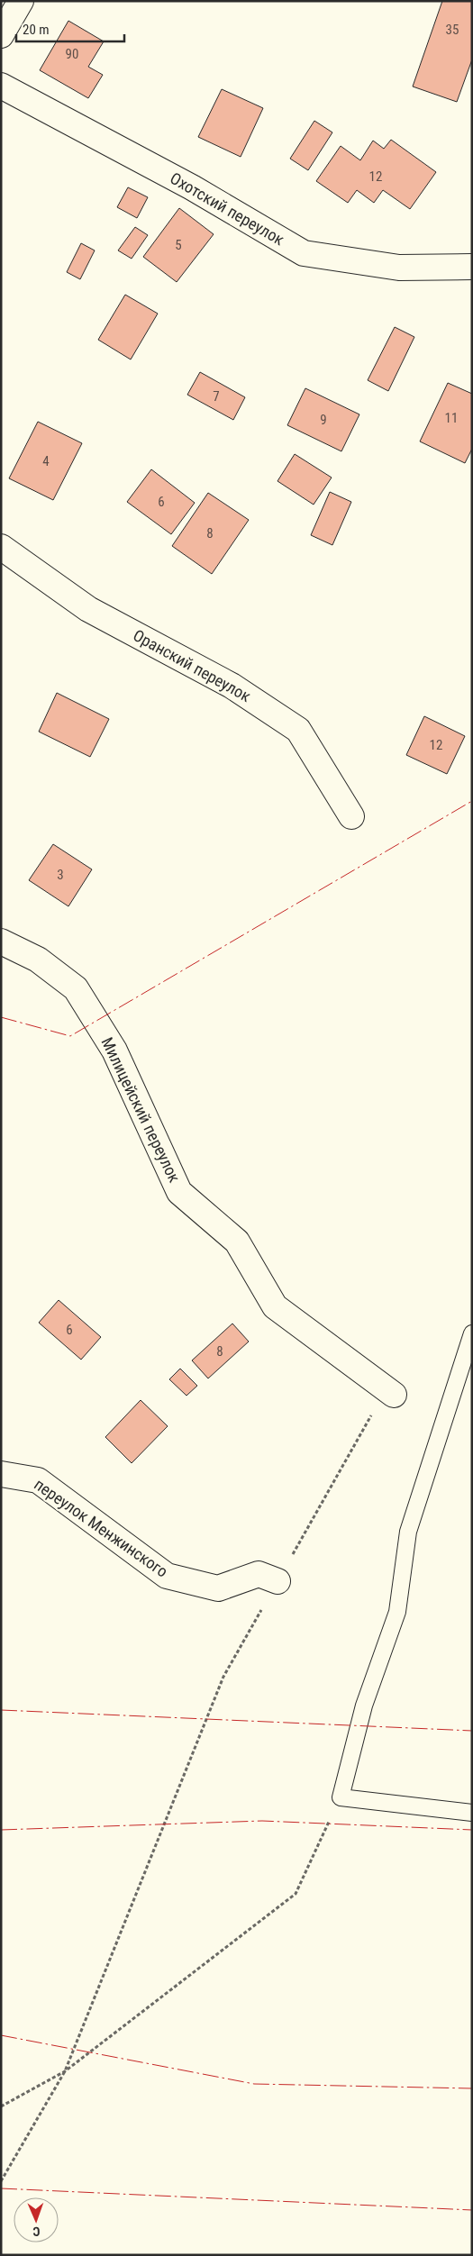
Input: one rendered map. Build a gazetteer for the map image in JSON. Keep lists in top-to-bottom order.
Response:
{
  "streets": {
    "street": [
      "Охотский переулок",
      "Оранский переулок",
      "Милицейский переулок",
      "переулок Менжинского"
    ]
  },
  "house_numbers": [
    "35",
    "90",
    "12",
    "5",
    "7",
    "11",
    "9",
    "4",
    "6",
    "8",
    "12",
    "3",
    "6",
    "8"
  ],
  "scale_bar": "20 m",
  "north": "bottom"
}
